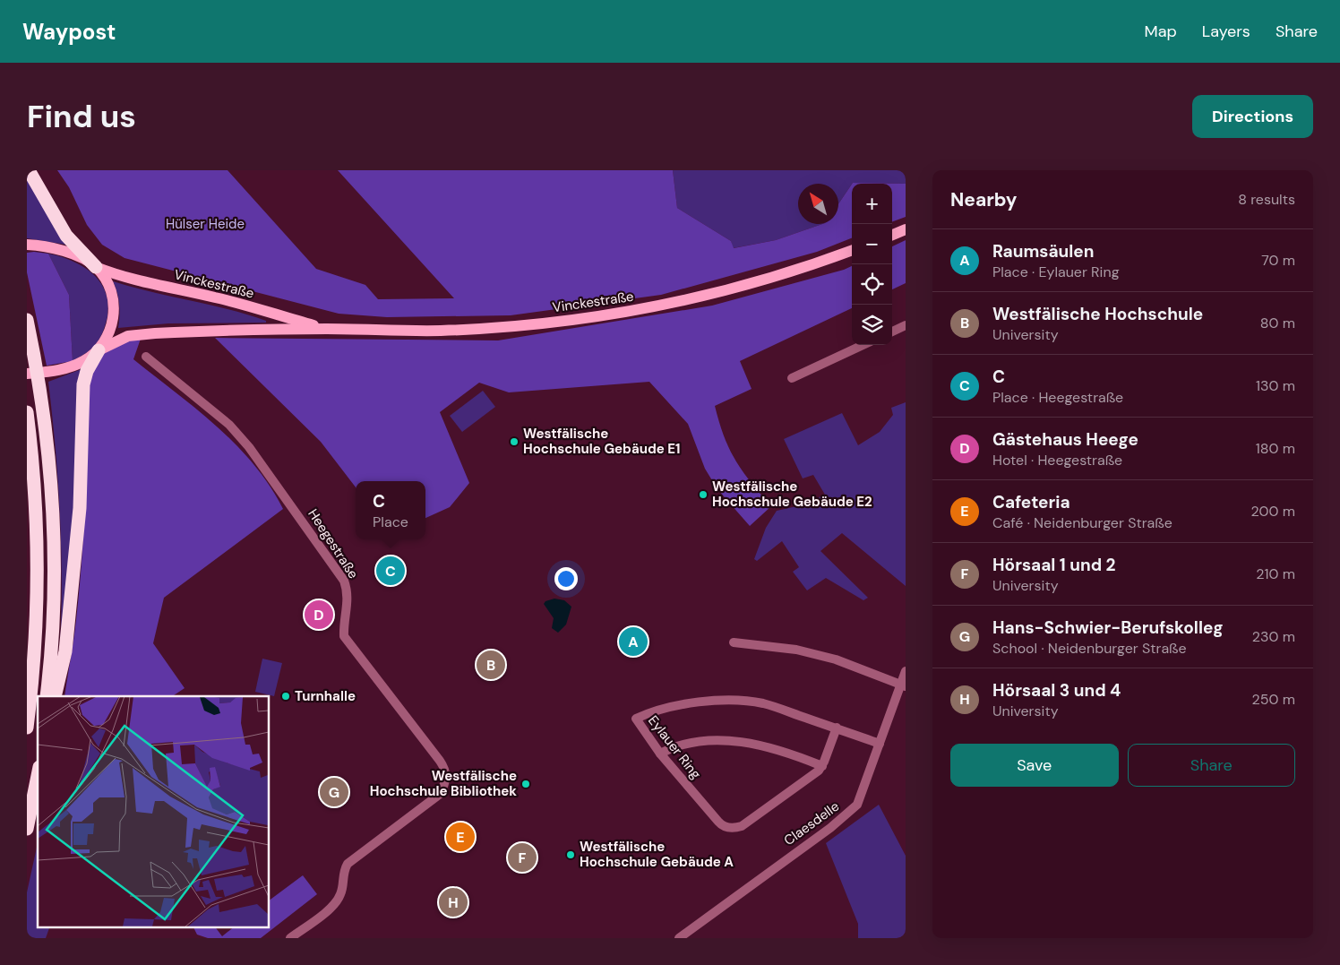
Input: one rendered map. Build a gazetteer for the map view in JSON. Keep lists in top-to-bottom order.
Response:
{
  "streets": {
    "main road": ["Vinckestraße"],
    "street": ["Heegestraße", "Eylauer Ring", "Claesdelle"]
  },
  "crossings": [
    ["Eylauer Ring", "Claesdelle"]
  ],
  "parks": ["Hülser Heide"],
  "places": [
    "Westfälische Hochschule Gebäude E1",
    "Westfälische Hochschule Gebäude E2",
    "Turnhalle",
    "Westfälische Hochschule Bibliothek",
    "Westfälische Hochschule Gebäude A"
  ],
  "north": "top left",
  "page": {
    "header": "Waypost",
    "nav": ["Map", "Layers", "Share"],
    "buttons": [
      "Directions",
      ["Save", "Share"]
    ],
    "title": "Find us",
    "heading": ["Nearby", "8 results"],
    "map_buttons": ["+", "−"],
    "list": [
      {
        "mark": "A",
        "name": "Raumsäulen",
        "note": "Place · Eylauer Ring",
        "value": "70 m"
      },
      {
        "mark": "B",
        "name": "Westfälische Hochschule",
        "note": "University",
        "value": "80 m"
      },
      {
        "mark": "C",
        "name": "C",
        "note": "Place · Heegestraße",
        "value": "130 m"
      },
      {
        "mark": "D",
        "name": "Gästehaus Heege",
        "note": "Hotel · Heegestraße",
        "value": "180 m"
      },
      {
        "mark": "E",
        "name": "Cafeteria",
        "note": "Café · Neidenburger Straße",
        "value": "200 m"
      },
      {
        "mark": "F",
        "name": "Hörsaal 1 und 2",
        "note": "University",
        "value": "210 m"
      },
      {
        "mark": "G",
        "name": "Hans-Schwier-Berufskolleg",
        "note": "School · Neidenburger Straße",
        "value": "230 m"
      },
      {
        "mark": "H",
        "name": "Hörsaal 3 und 4",
        "note": "University",
        "value": "250 m"
      }
    ],
    "popup": ["C", "Place"],
    "pins": [
      "C",
      "D",
      "A",
      "B",
      "G",
      "E",
      "F",
      "H"
    ]
  }
}
